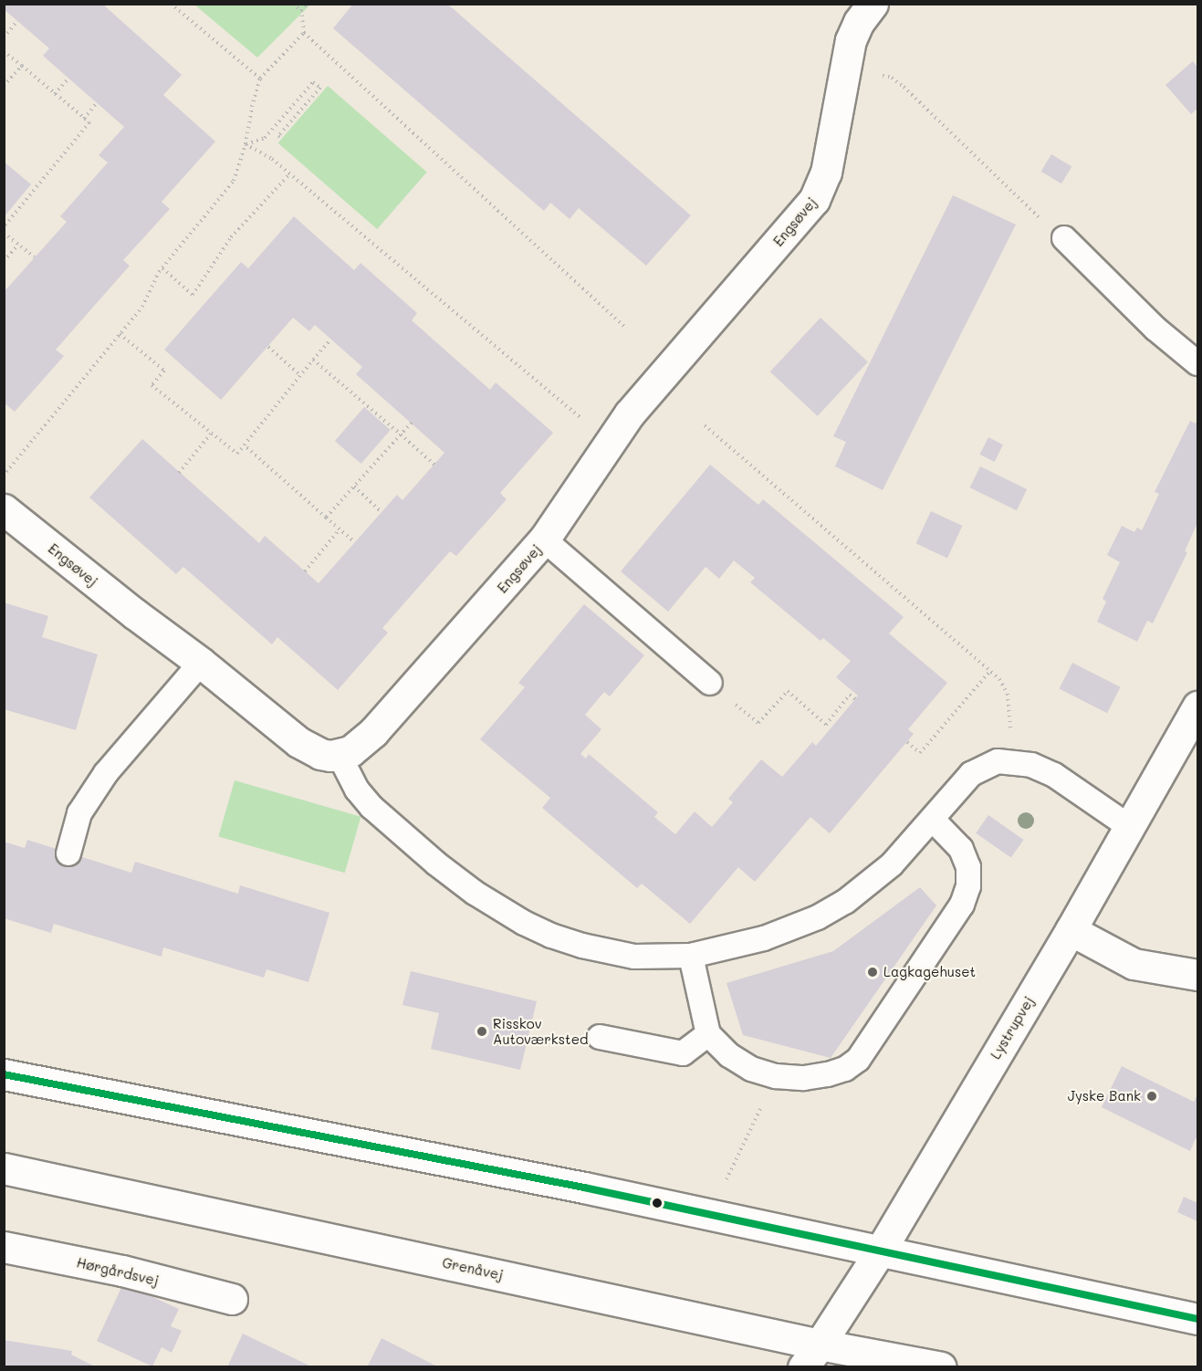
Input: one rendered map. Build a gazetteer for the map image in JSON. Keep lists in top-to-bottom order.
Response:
{
  "streets": {
    "street": [
      "Engsøvej",
      "Lystrupvej",
      "Grenåvej",
      "Hørgårdsvej"
    ]
  },
  "crossings": [
    ["Lystrupvej", "Grenåvej"]
  ],
  "places": ["Lagkagehuset", "Risskov Autoværksted", "Jyske Bank"]
}
